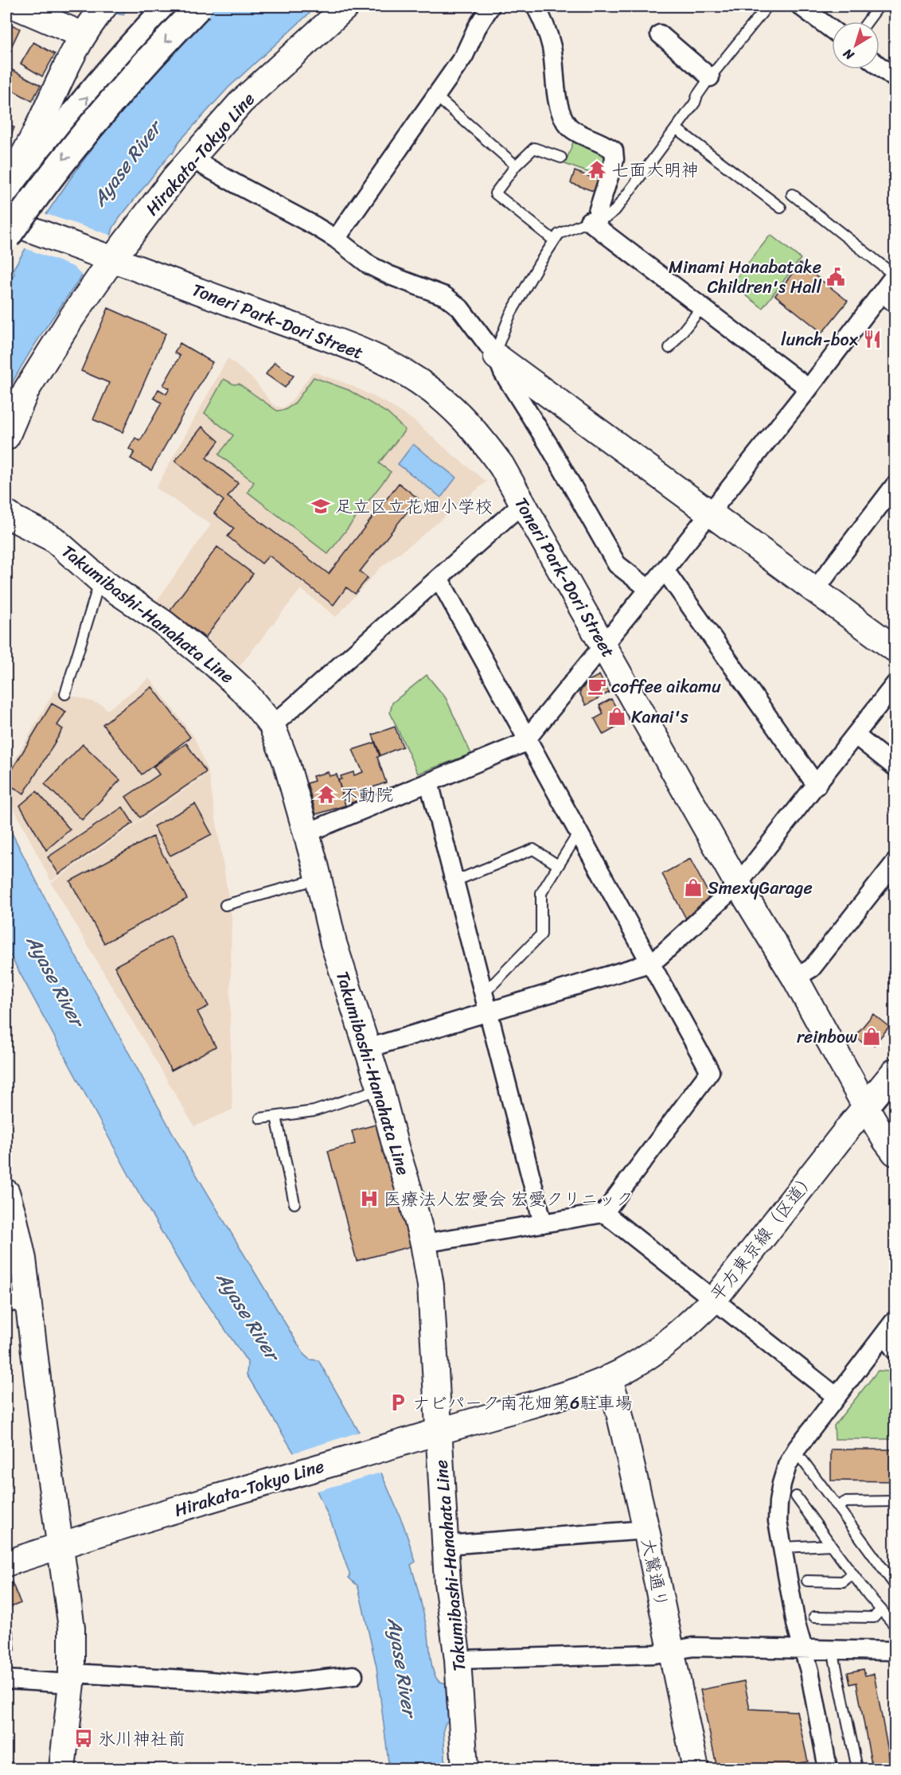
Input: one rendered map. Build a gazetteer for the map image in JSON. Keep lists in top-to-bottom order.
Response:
{
  "streets": {
    "main road": [
      "Hirakata-Tokyo Line",
      "Toneri Park-Dori Street",
      "Takumibashi-Hanahata Line",
      "平方東京線（区道）",
      "大鷲通り"
    ]
  },
  "crossings": [
    ["Hirakata-Tokyo Line", "Toneri Park-Dori Street"],
    ["Hirakata-Tokyo Line", "Takumibashi-Hanahata Line"],
    ["Hirakata-Tokyo Line", "平方東京線（区道）"],
    ["Toneri Park-Dori Street", "平方東京線（区道）"],
    ["Takumibashi-Hanahata Line", "平方東京線（区道）"],
    ["平方東京線（区道）", "大鷲通り"]
  ],
  "water": ["Ayase River"],
  "places": {
    "temple": ["七面大明神", "不動院"],
    "public building": ["Minami Hanabatake Children's Hall"],
    "restaurant": ["lunch-box"],
    "school or university": ["足立区立花畑小学校"],
    "cafe": ["coffee aikamu"],
    "shop": ["Kanai's", "SmexyGarage", "reinbow"],
    "hospital": ["医療法人宏愛会 宏愛クリニック"],
    "parking": ["ナビパーク南花畑第6駐車場"],
    "bus stop": ["氷川神社前"]
  },
  "north": "bottom left"
}
